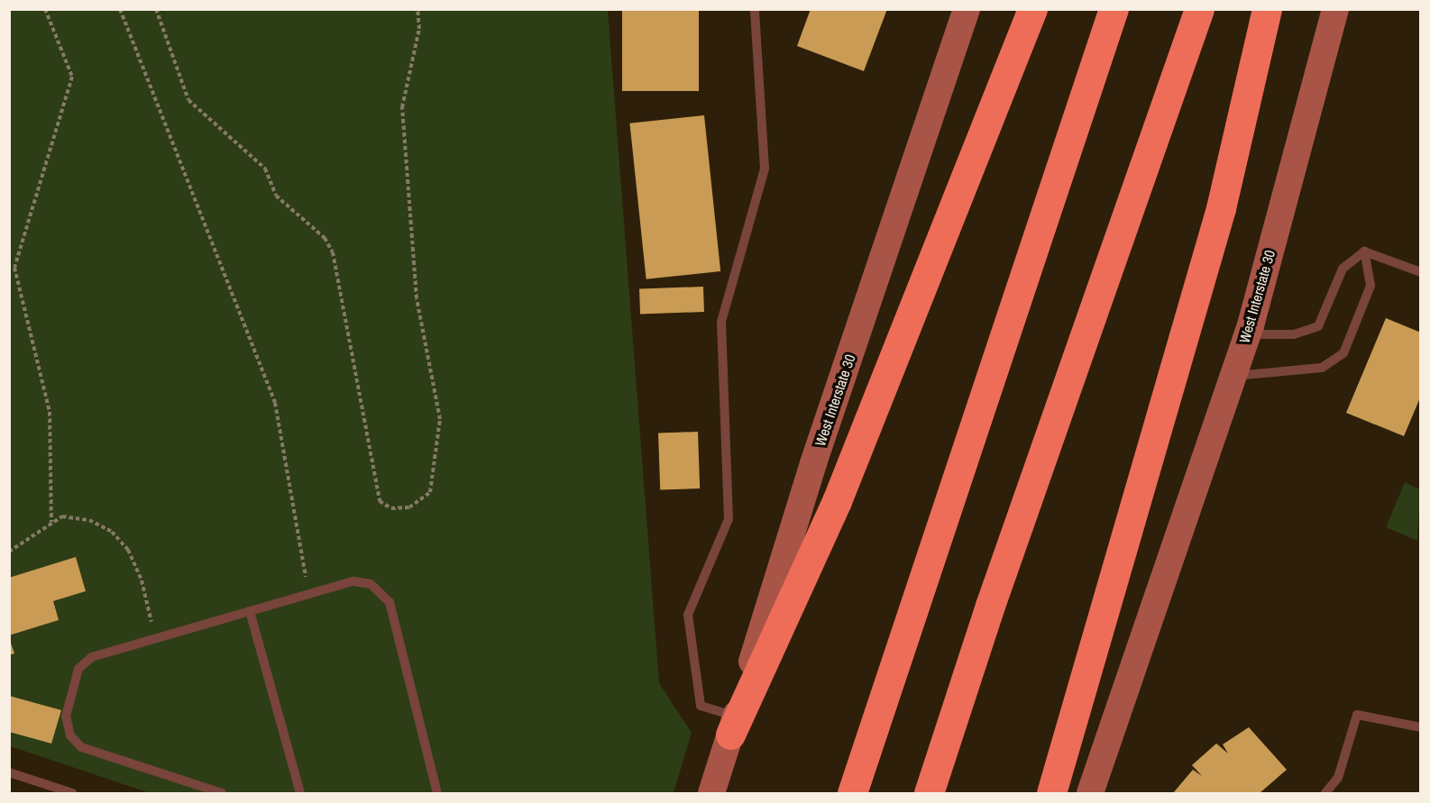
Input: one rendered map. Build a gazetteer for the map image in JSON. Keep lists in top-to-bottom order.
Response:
{
  "streets": {
    "main road": ["West Interstate 30"]
  }
}
